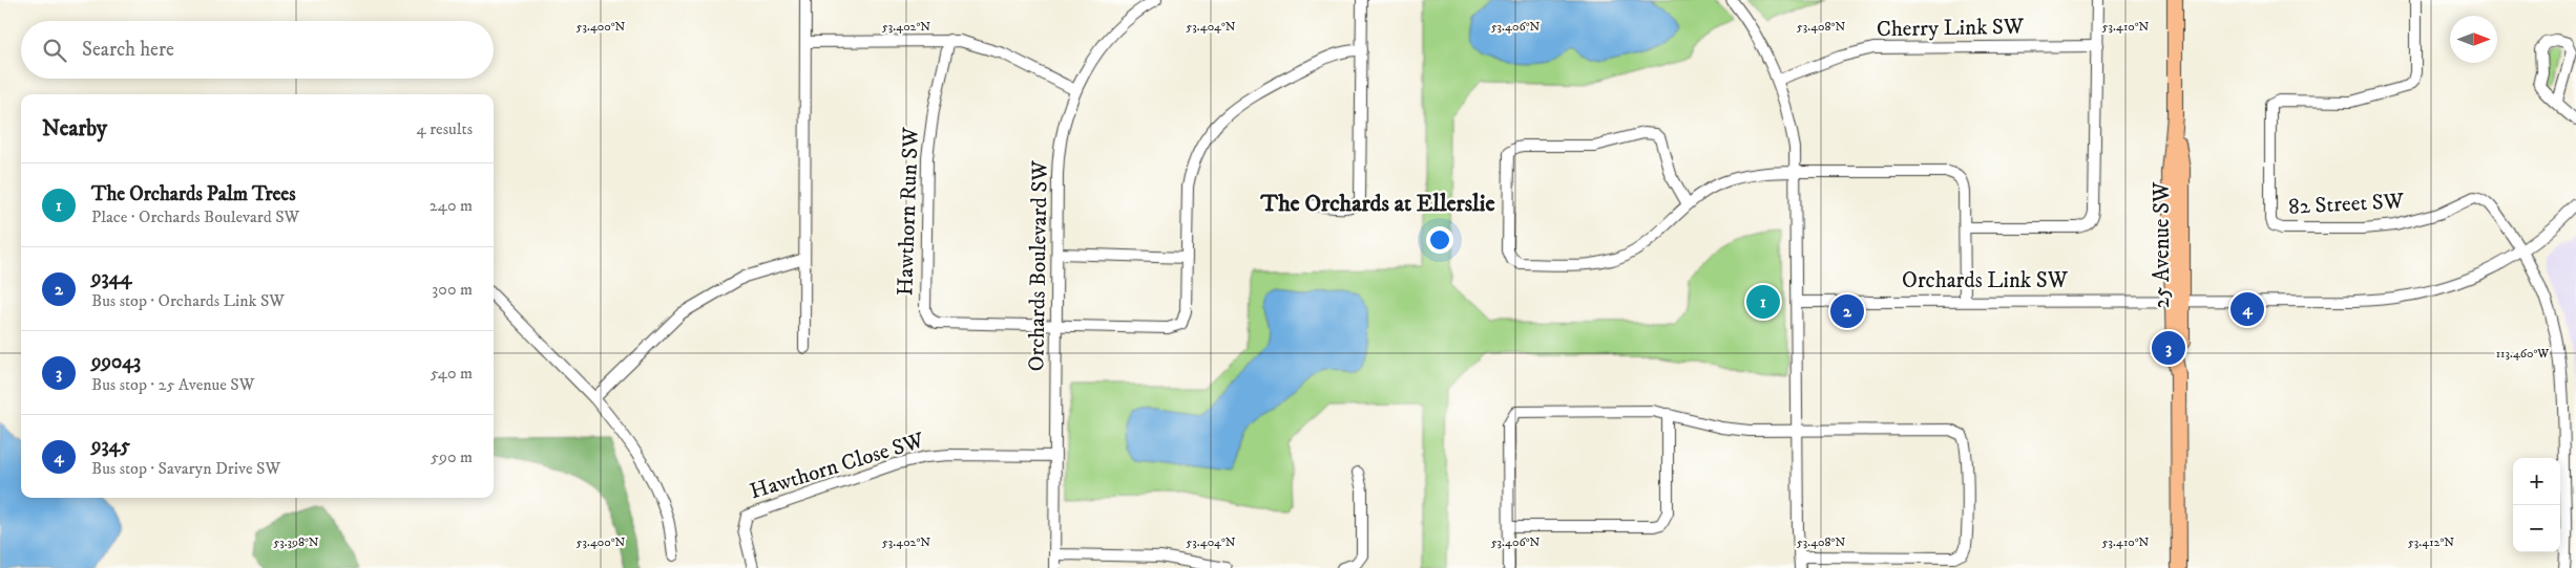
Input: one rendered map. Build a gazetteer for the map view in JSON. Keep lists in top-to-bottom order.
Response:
{
  "streets": {
    "main road": ["25 Avenue SW"],
    "street": [
      "Cherry Link SW",
      "82 Street SW",
      "Hawthorn Run SW",
      "Orchards Boulevard SW",
      "Orchards Link SW",
      "Hawthorn Close SW"
    ]
  },
  "crossings": [
    ["82 Street SW", "Orchards Link SW"],
    ["Hawthorn Run SW", "Orchards Boulevard SW"],
    ["25 Avenue SW", "Orchards Link SW"],
    ["Orchards Boulevard SW", "Hawthorn Close SW"]
  ],
  "districts": ["The Orchards at Ellerslie"],
  "north": "right",
  "page": {
    "search": "Search here",
    "heading": ["Nearby", "4 results"],
    "list": [
      {
        "mark": "1",
        "name": "The Orchards Palm Trees",
        "note": "Place · Orchards Boulevard SW",
        "value": "240 m"
      },
      {
        "mark": "2",
        "name": "9344",
        "note": "Bus stop · Orchards Link SW",
        "value": "300 m"
      },
      {
        "mark": "3",
        "name": "99043",
        "note": "Bus stop · 25 Avenue SW",
        "value": "540 m"
      },
      {
        "mark": "4",
        "name": "9345",
        "note": "Bus stop · Savaryn Drive SW",
        "value": "590 m"
      }
    ],
    "pins": [
      "1",
      "4",
      "2",
      "3"
    ],
    "map_buttons": ["+", "−"]
  },
  "coordinates": [
    "53.400°N",
    "53.402°N",
    "53.404°N",
    "53.406°N",
    "53.408°N",
    "53.410°N",
    "113.460°W",
    "53.398°N",
    "53.412°N"
  ]
}
